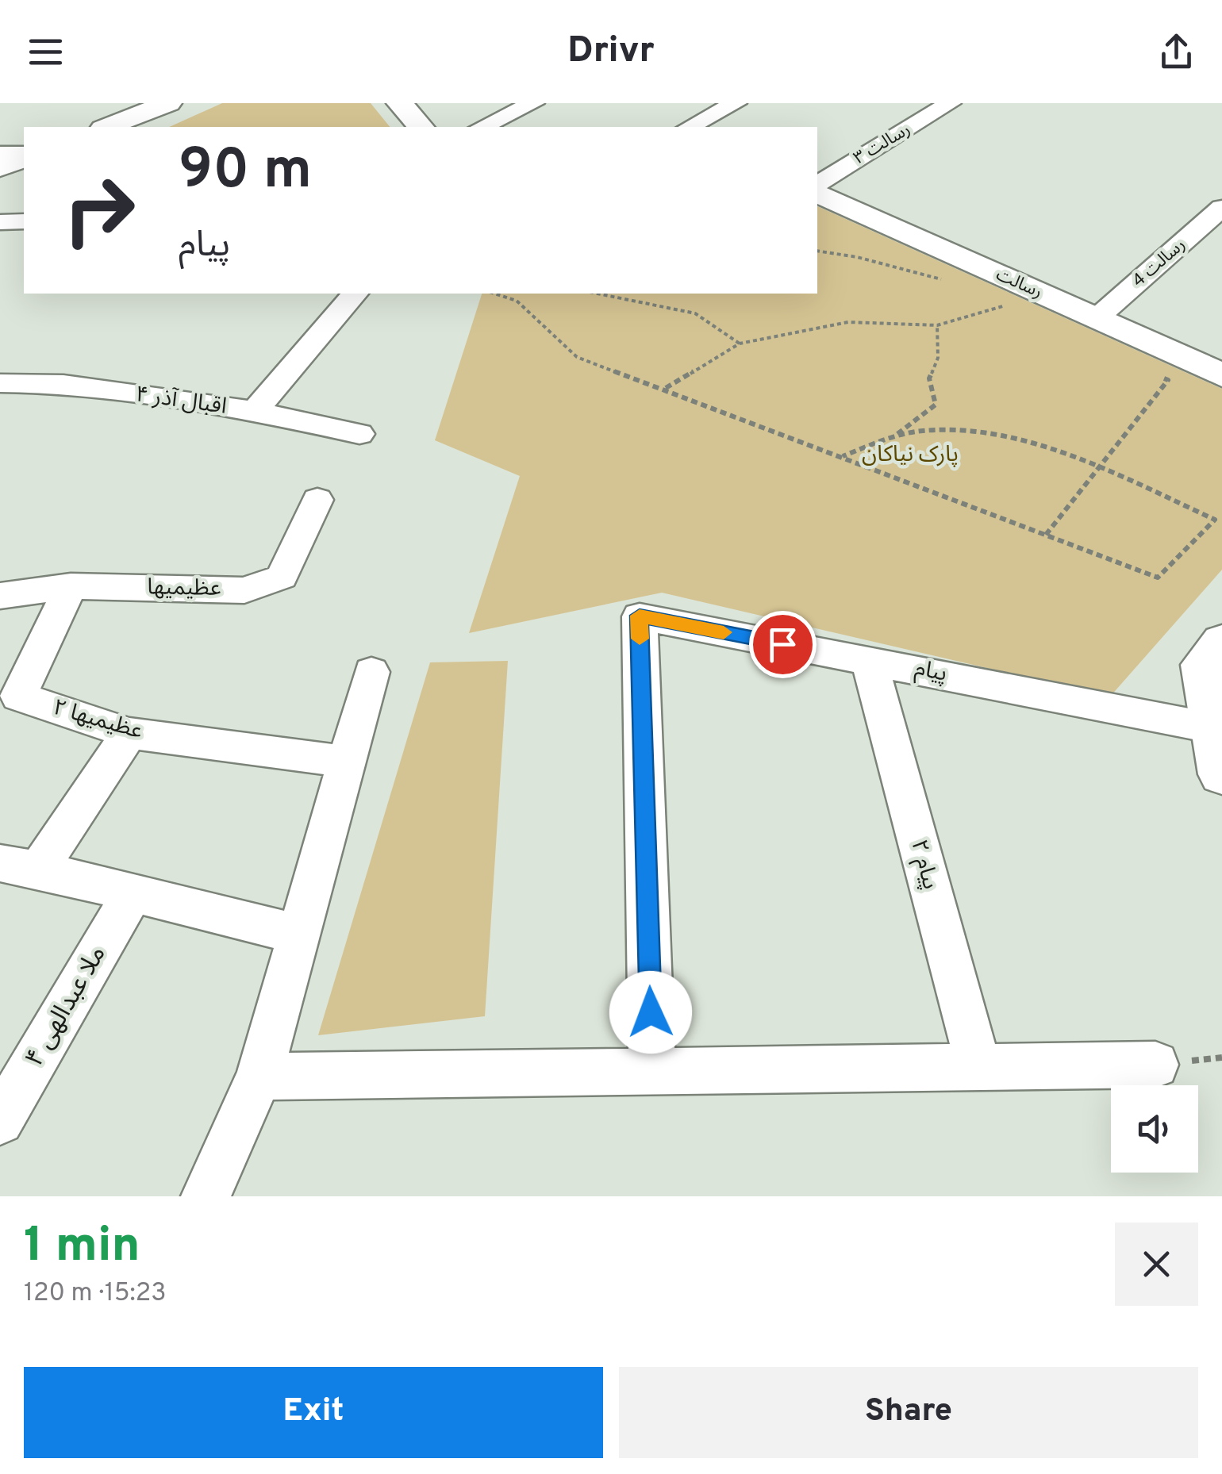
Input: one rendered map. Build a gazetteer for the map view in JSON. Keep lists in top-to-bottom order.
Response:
{
  "streets": {
    "street": [
      "رسالت ۳",
      "رسالت 4",
      "رسالت",
      "اقبال آذر ۴",
      "عظیمیها",
      "پیام",
      "عظیمیها ۲",
      "پیام ۲",
      "ملا عبدالهی ۴"
    ]
  },
  "crossings": [
    ["رسالت 4", "رسالت"],
    ["عظیمیها", "عظیمیها ۲"],
    ["پیام", "پیام ۲"]
  ],
  "parks": ["پارک نیاکان"],
  "page": {
    "header": "Drivr",
    "turn": ["90 m", "پیام"],
    "heading": ["1 min", "120 m · 15:23"],
    "buttons": ["Exit", "Share"]
  }
}
